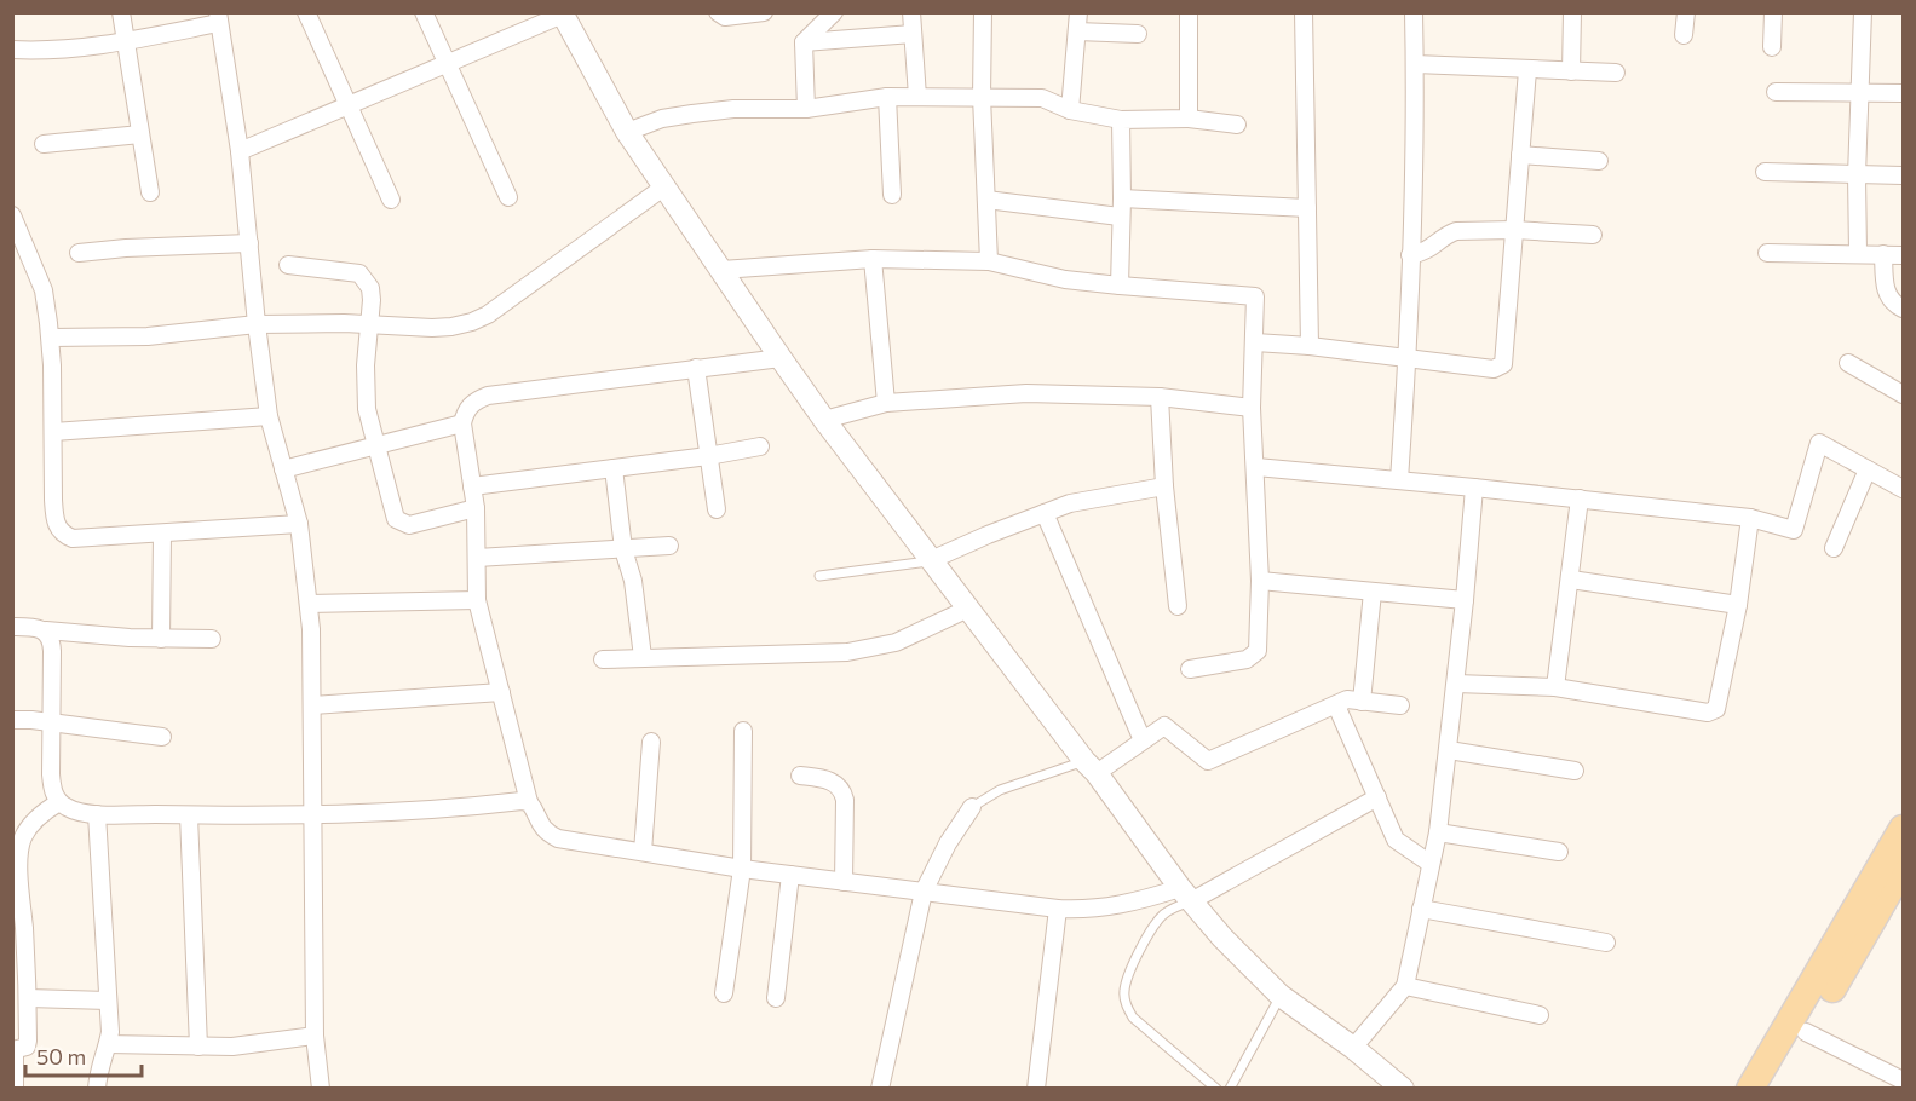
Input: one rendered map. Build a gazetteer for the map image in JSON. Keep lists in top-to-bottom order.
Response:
{
  "scale_bar": "50 m"
}
